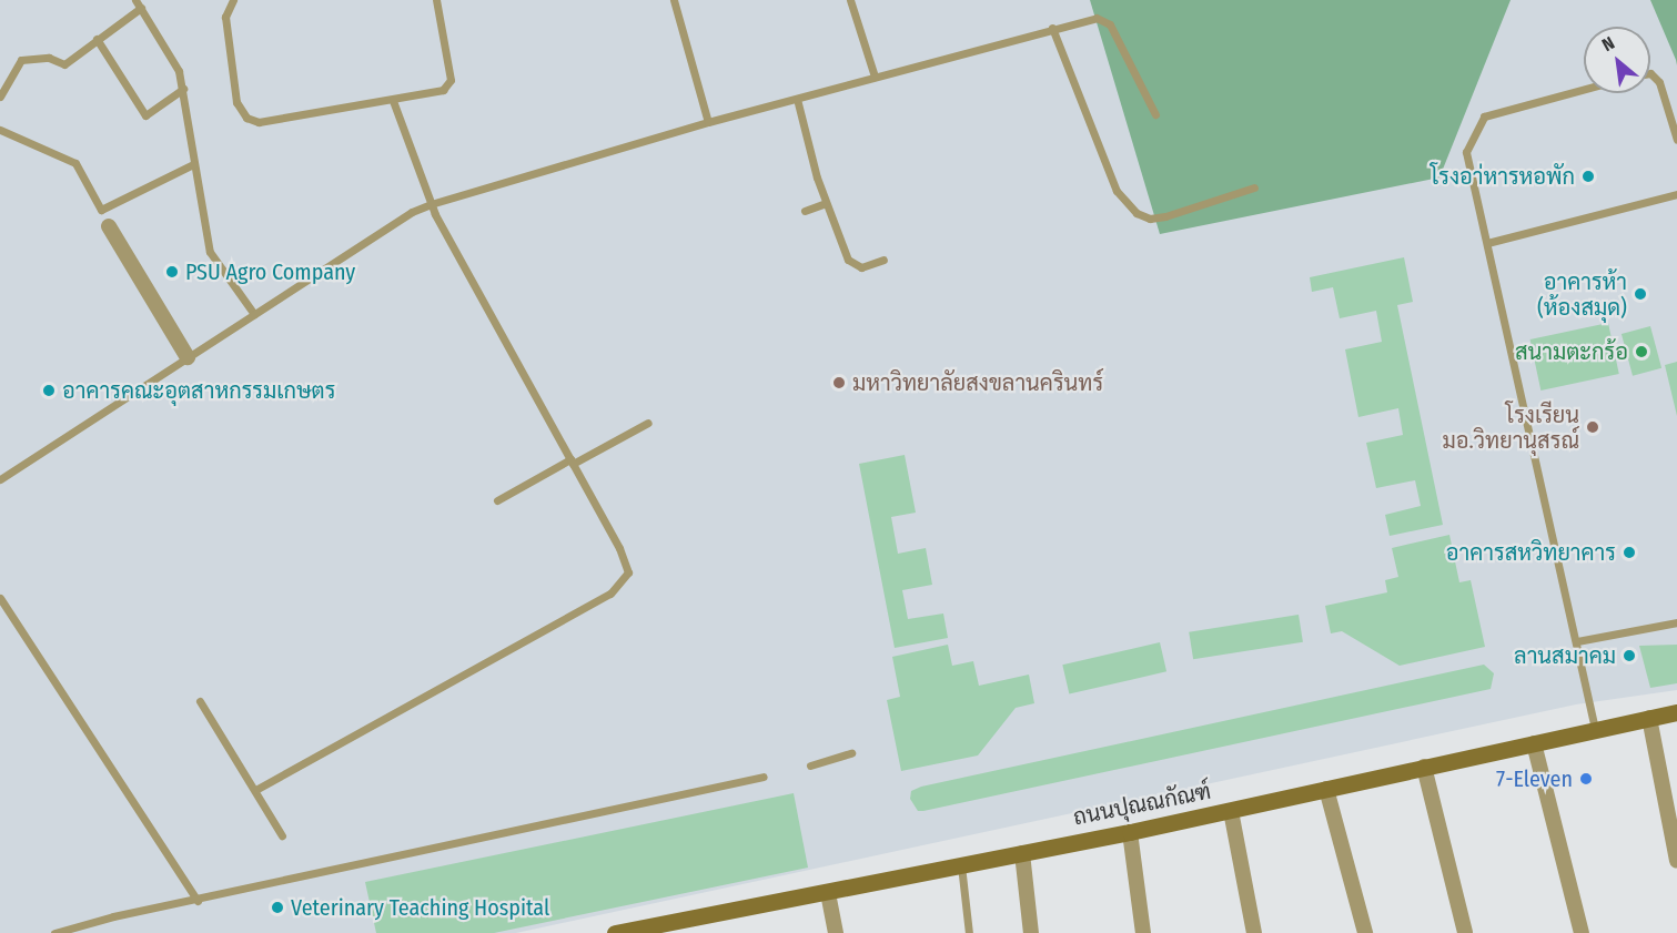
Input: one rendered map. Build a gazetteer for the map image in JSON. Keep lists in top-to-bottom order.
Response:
{
  "streets": {
    "street": ["ถนนปุณณกัณฑ์"]
  },
  "places": [
    "โรงอา่หารหอพัก",
    "PSU Agro Company",
    "อาคารห้า (ห้องสมุด)",
    "สนามตะกร้อ",
    "มหาวิทยาลัยสงขลานครินทร์",
    "อาคารคณะอุตสาหกรรมเกษตร",
    "โรงเรียน มอ.วิทยานุสรณ์",
    "อาคารสหวิทยาคาร",
    "ลานสมาคม",
    "7-Eleven",
    "Veterinary Teaching Hospital"
  ],
  "north": "top left"
}
